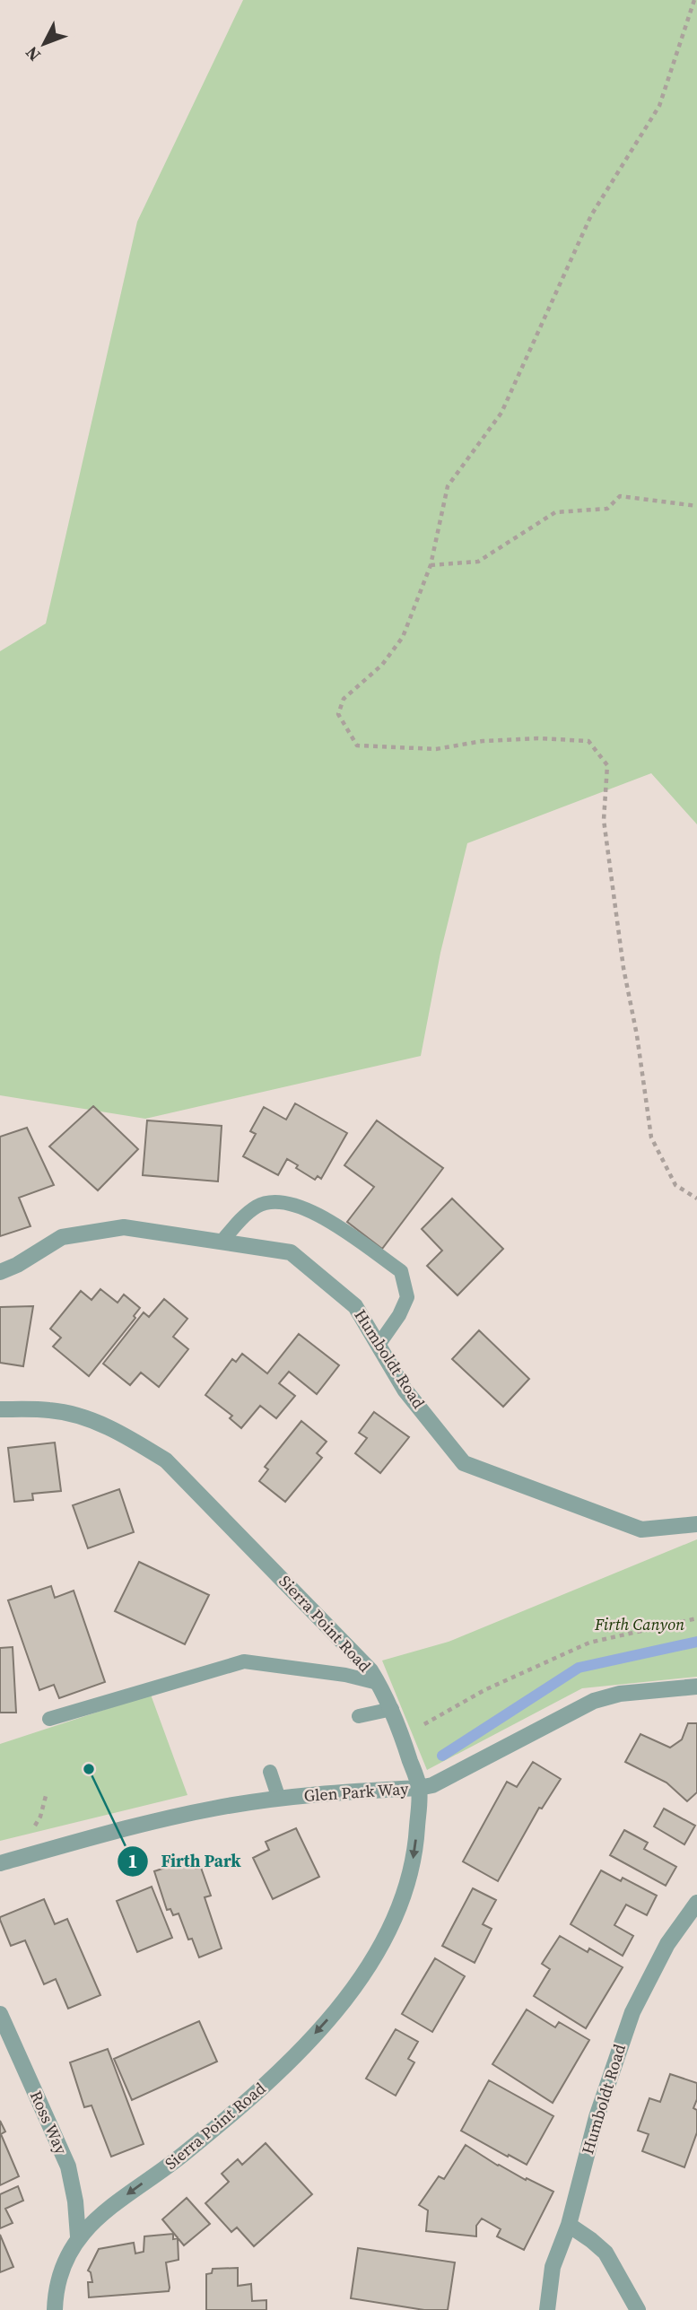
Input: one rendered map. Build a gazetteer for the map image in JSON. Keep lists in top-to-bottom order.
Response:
{
  "streets": {
    "street": [
      "Humboldt Road",
      "Sierra Point Road",
      "Glen Park Way",
      "Ross Way"
    ]
  },
  "crossings": [
    ["Sierra Point Road", "Glen Park Way"],
    ["Sierra Point Road", "Ross Way"]
  ],
  "one_way": ["Sierra Point Road"],
  "parks": ["Firth Canyon"],
  "places": ["Firth Park"],
  "north": "bottom left"
}
